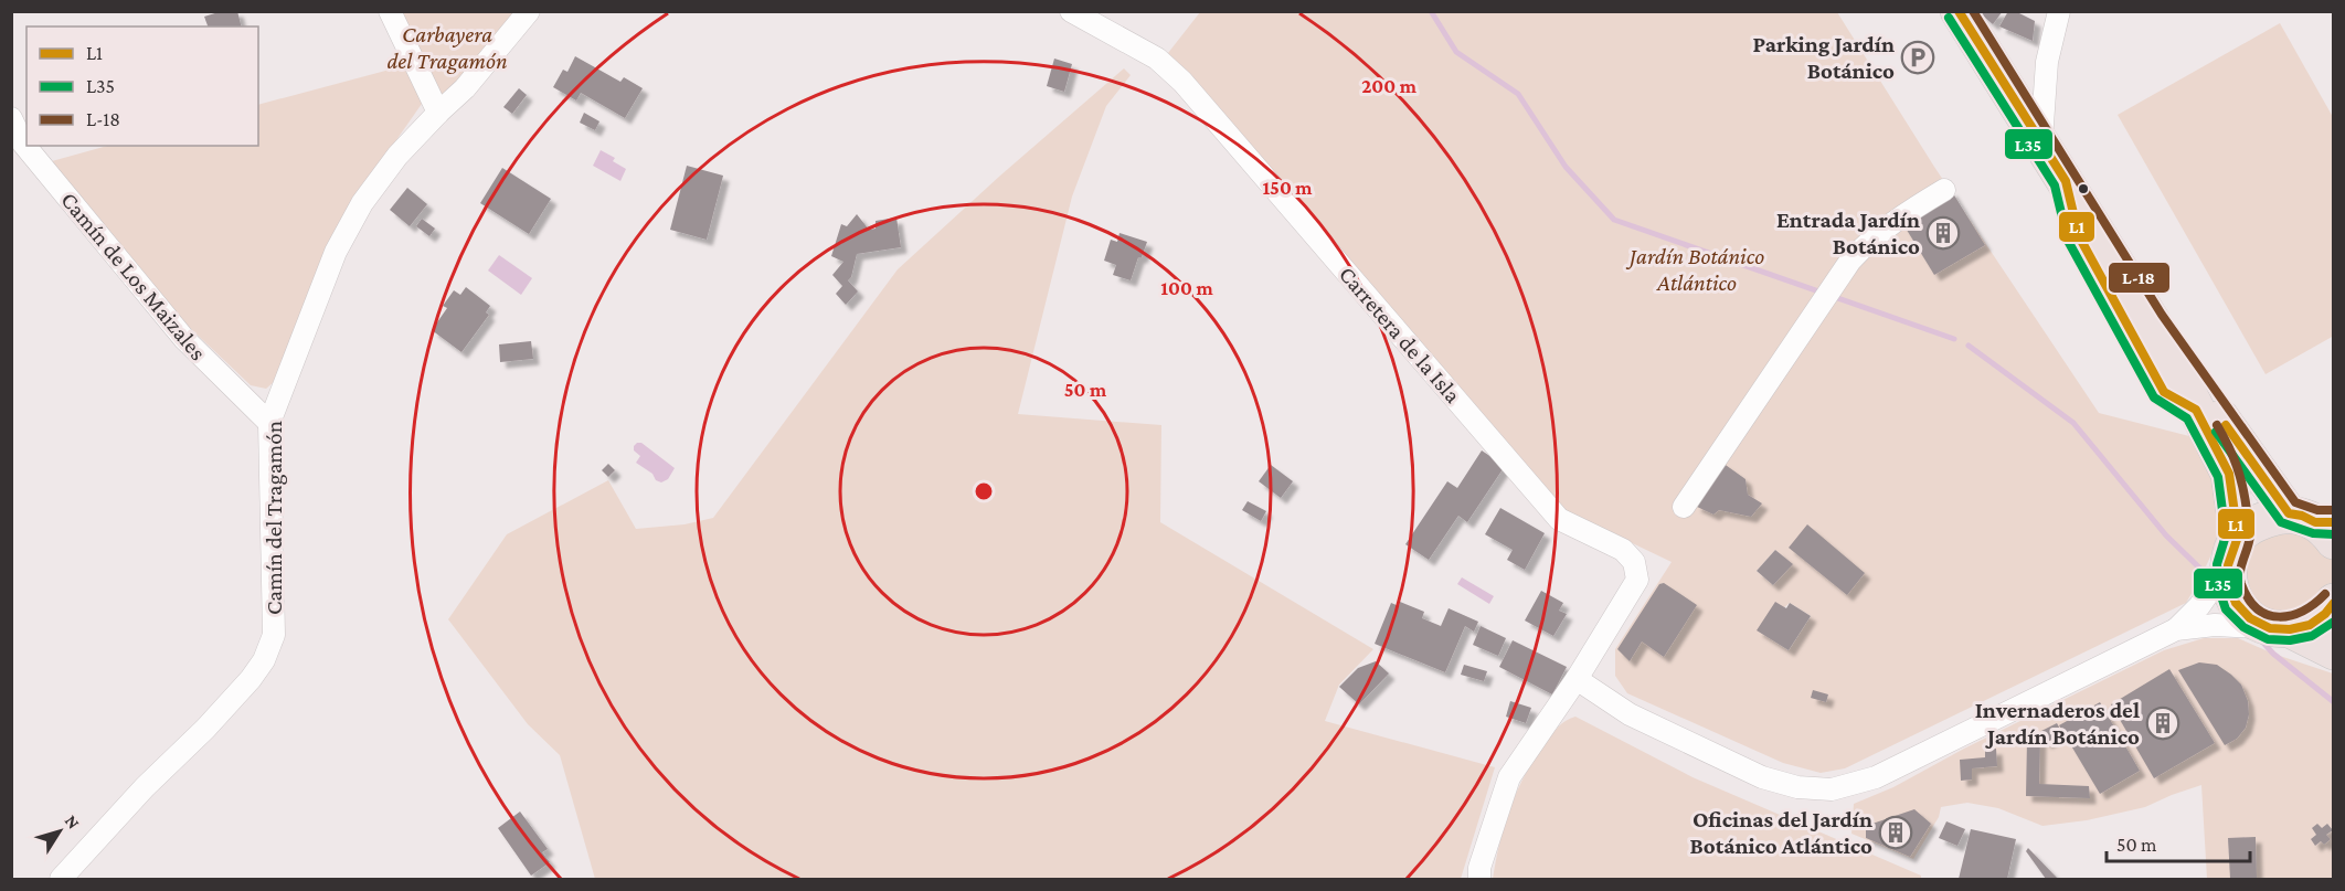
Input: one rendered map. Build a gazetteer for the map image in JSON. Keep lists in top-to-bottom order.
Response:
{
  "streets": {
    "street": ["Camín de Los Maizales", "Carretera de la Isla", "Camín del Tragamón"]
  },
  "crossings": [
    ["Camín de Los Maizales", "Camín del Tragamón"]
  ],
  "parks": ["Carbayera del Tragamón", "Jardín Botánico Atlántico"],
  "places": {
    "parking": ["Parking Jardín Botánico"],
    "building": ["Entrada Jardín Botánico", "Invernaderos del Jardín Botánico", "Oficinas del Jardín Botánico Atlántico"]
  },
  "lines": ["transit line L1", "transit line L-18", "transit line L35"],
  "legend": ["L1", "L35", "L-18"],
  "scale_bar": "50 m",
  "north": "top right",
  "rings": [
    "200 m",
    "150 m",
    "100 m",
    "50 m"
  ]
}
